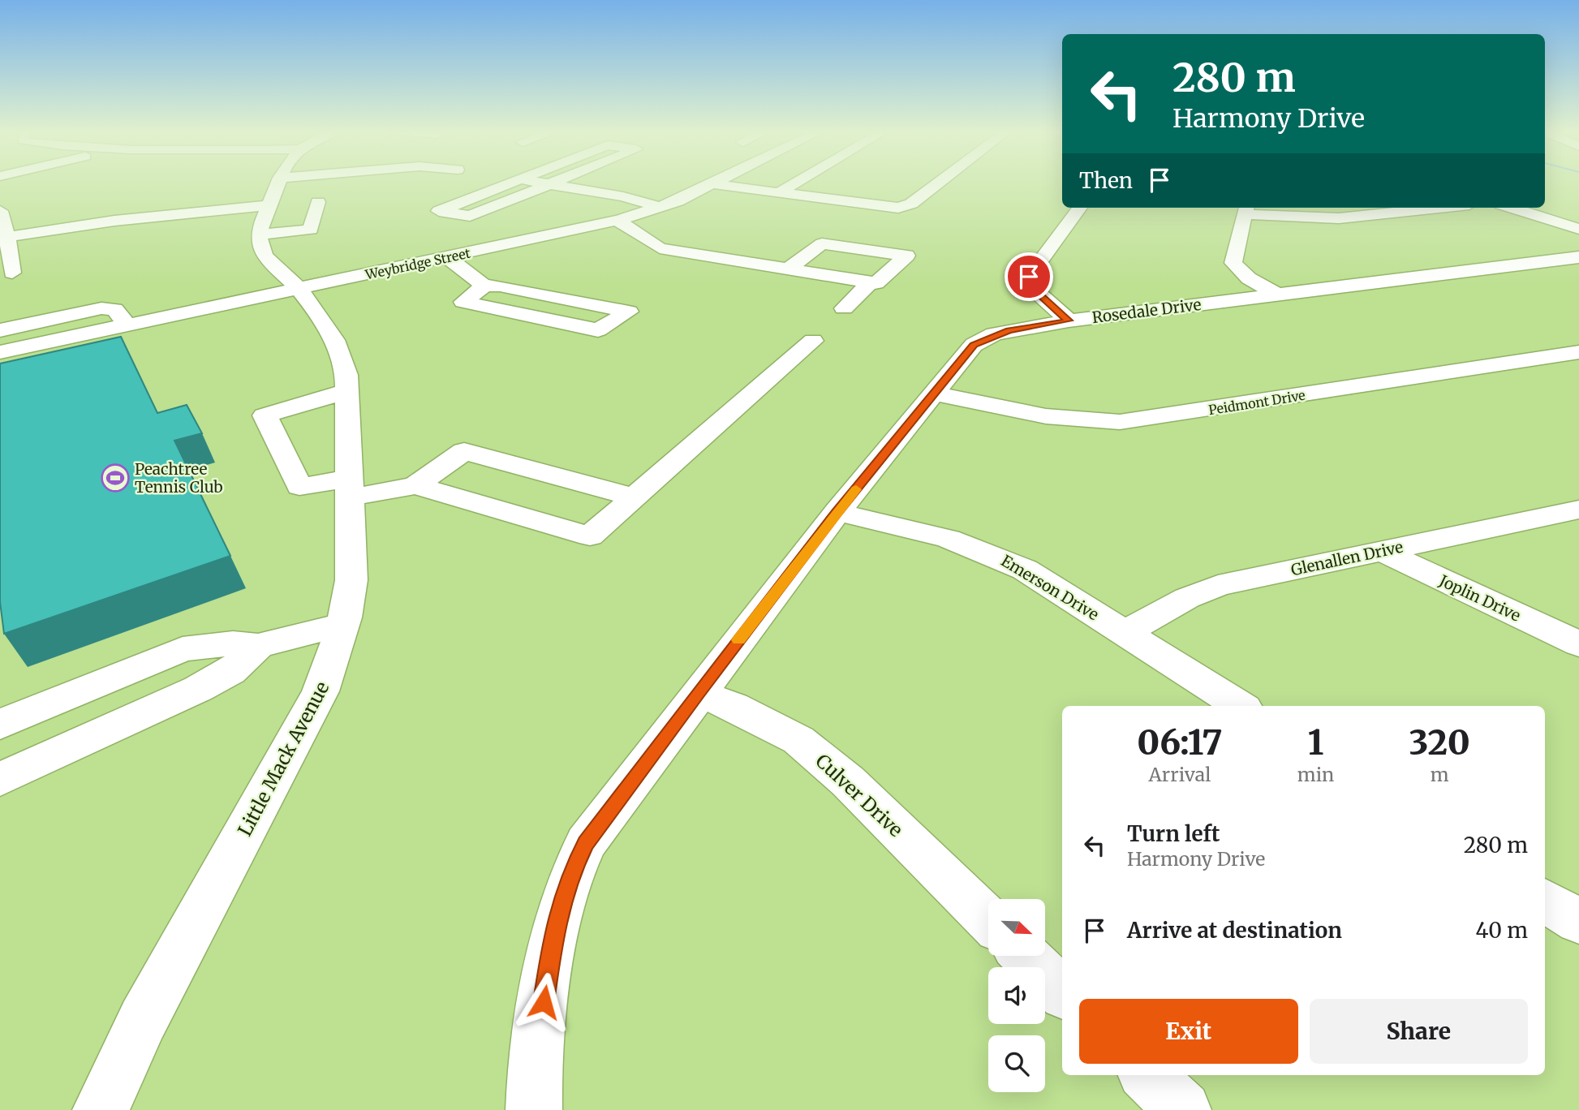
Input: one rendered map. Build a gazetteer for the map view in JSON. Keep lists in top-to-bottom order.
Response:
{
  "streets": {
    "street": [
      "Weybridge Street",
      "Rosedale Drive",
      "Peidmont Drive",
      "Glenallen Drive",
      "Emerson Drive",
      "Joplin Drive",
      "Little Mack Avenue",
      "Culver Drive"
    ]
  },
  "crossings": [
    ["Weybridge Street", "Little Mack Avenue"],
    ["Rosedale Drive", "Peidmont Drive"],
    ["Rosedale Drive", "Emerson Drive"],
    ["Rosedale Drive", "Culver Drive"],
    ["Glenallen Drive", "Emerson Drive"],
    ["Glenallen Drive", "Joplin Drive"]
  ],
  "places": {
    "sports": ["Peachtree Tennis Club"]
  },
  "north": "bottom right",
  "page": {
    "turn": ["280 m", "Harmony Drive"],
    "then": "Then",
    "eta": [
      "06:17",
      "Arrival",
      "1",
      "min",
      "320",
      "m"
    ],
    "list": [
      {
        "name": "Turn left",
        "note": "Harmony Drive",
        "value": "280 m"
      },
      {
        "name": "Arrive at destination",
        "value": "40 m"
      }
    ],
    "buttons": ["Exit", "Share"]
  }
}
